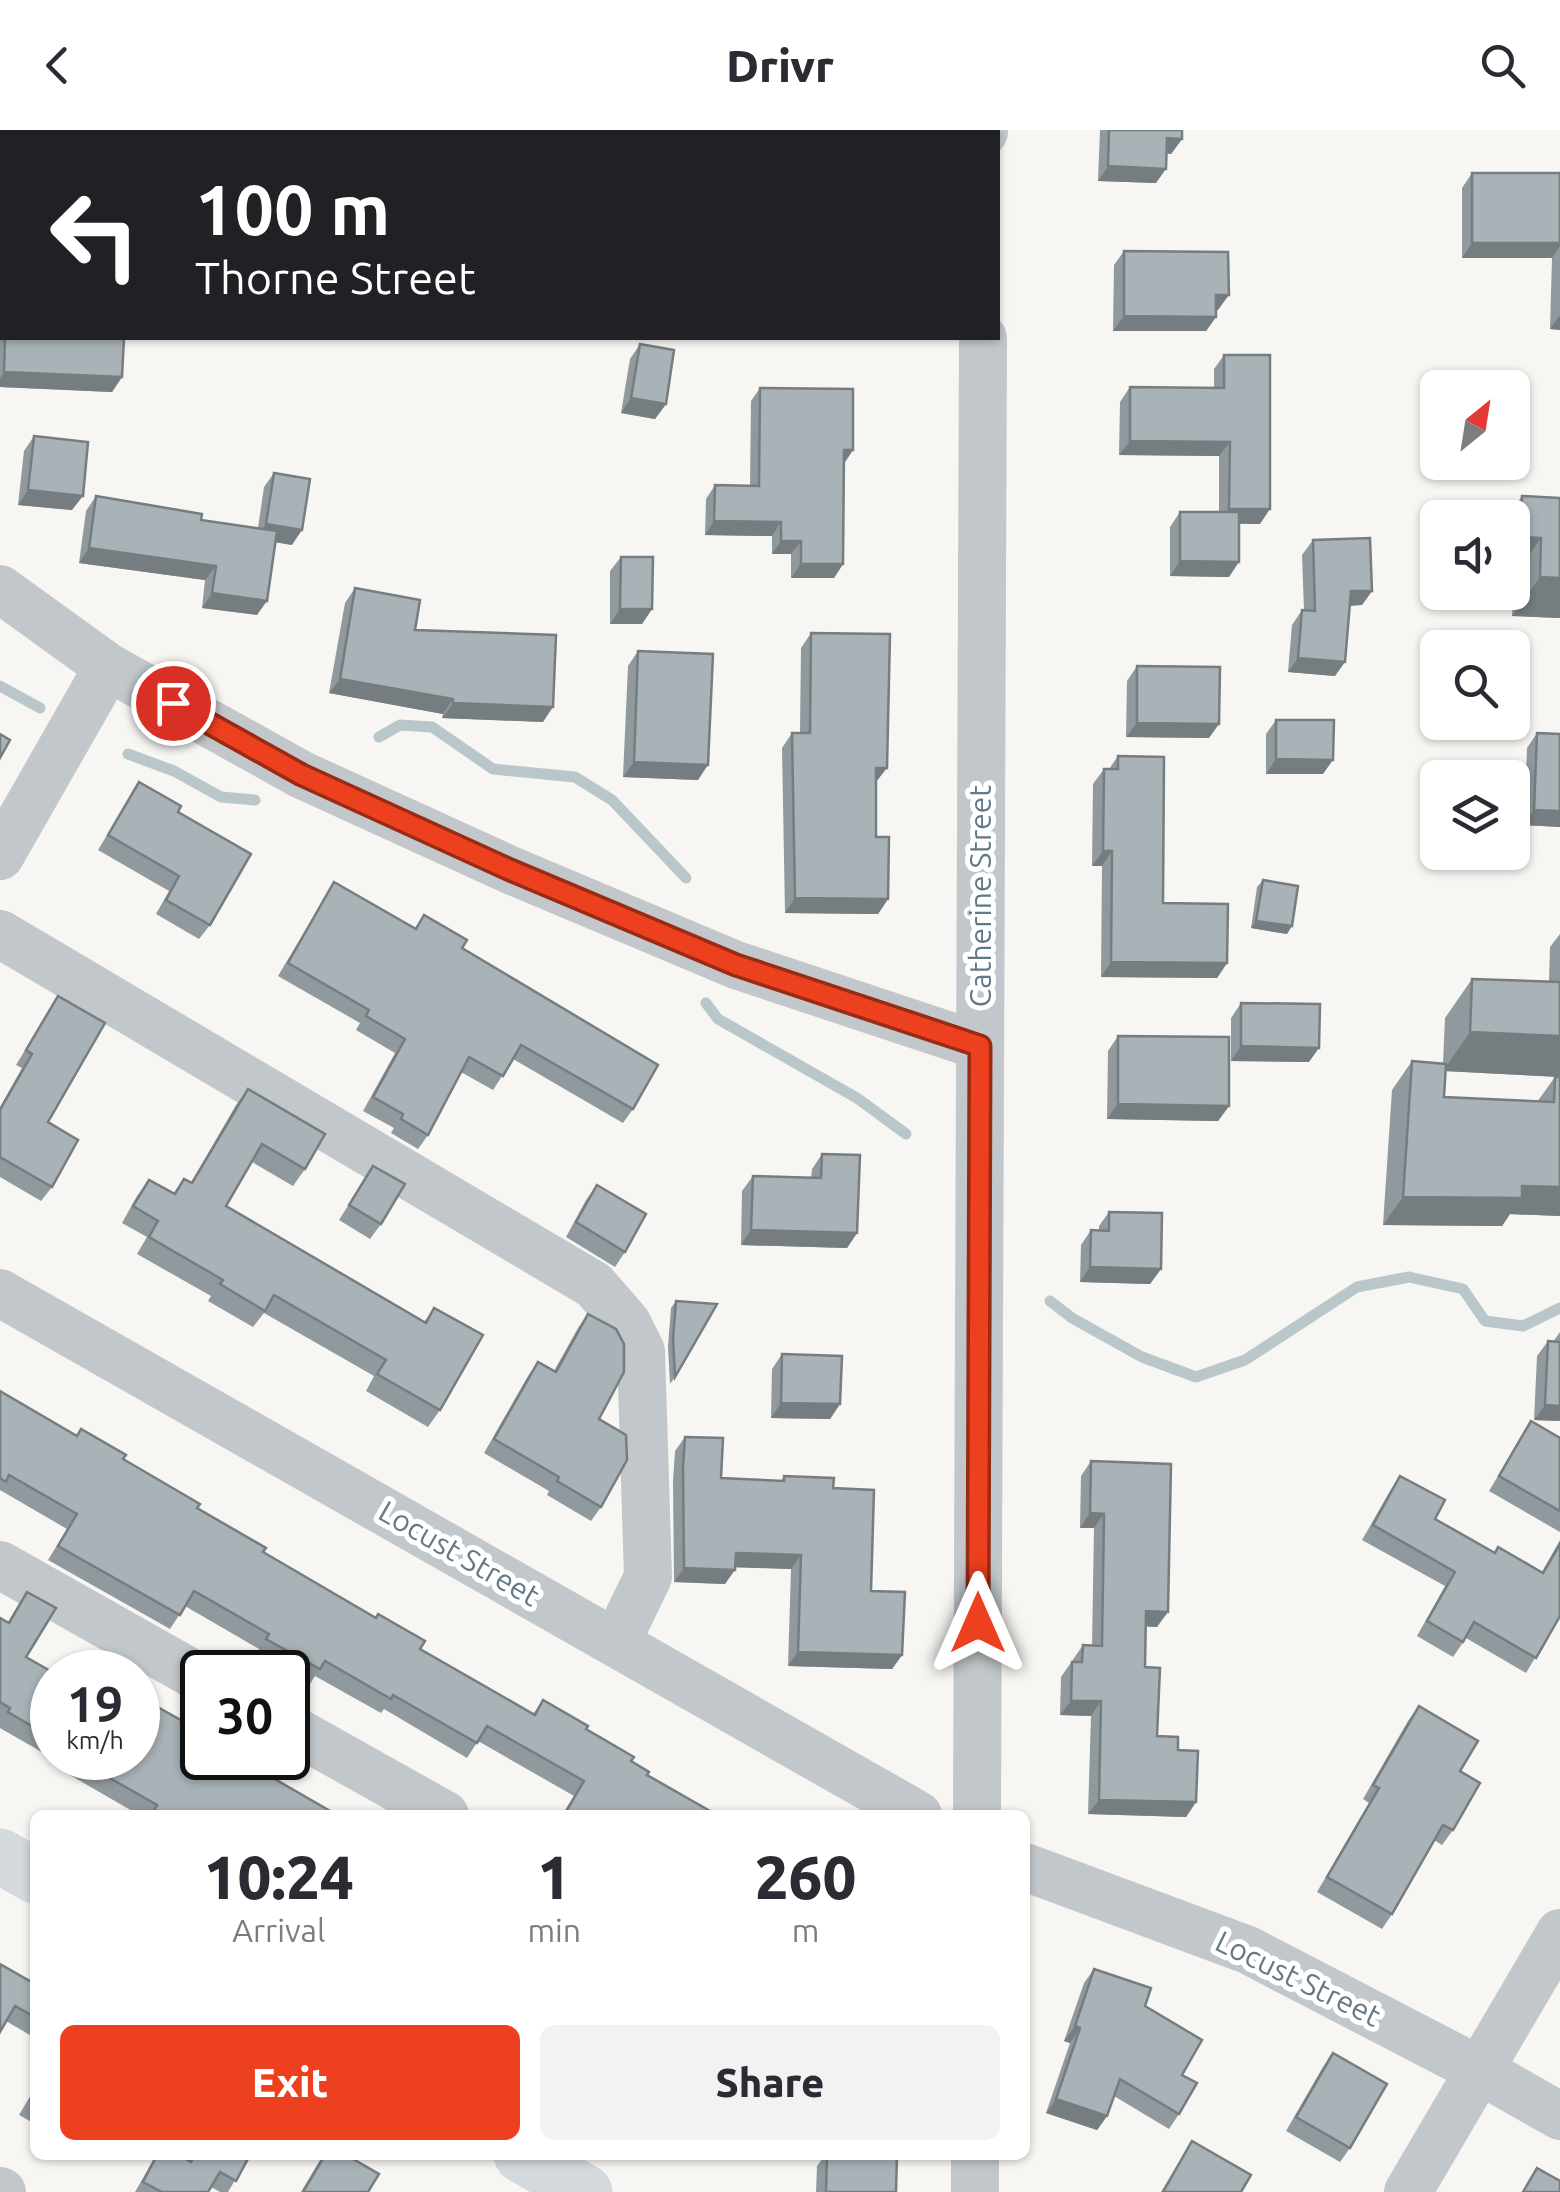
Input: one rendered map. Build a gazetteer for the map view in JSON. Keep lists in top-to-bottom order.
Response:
{
  "streets": {
    "street": ["Catherine Street", "Locust Street"]
  },
  "north": "top right",
  "page": {
    "header": "Drivr",
    "turn": ["100 m", "Thorne Street"],
    "speed": "19 km/h",
    "limit": "30",
    "eta": [
      "10:24",
      "Arrival",
      "1",
      "min",
      "260",
      "m"
    ],
    "buttons": ["Exit", "Share"]
  }
}
